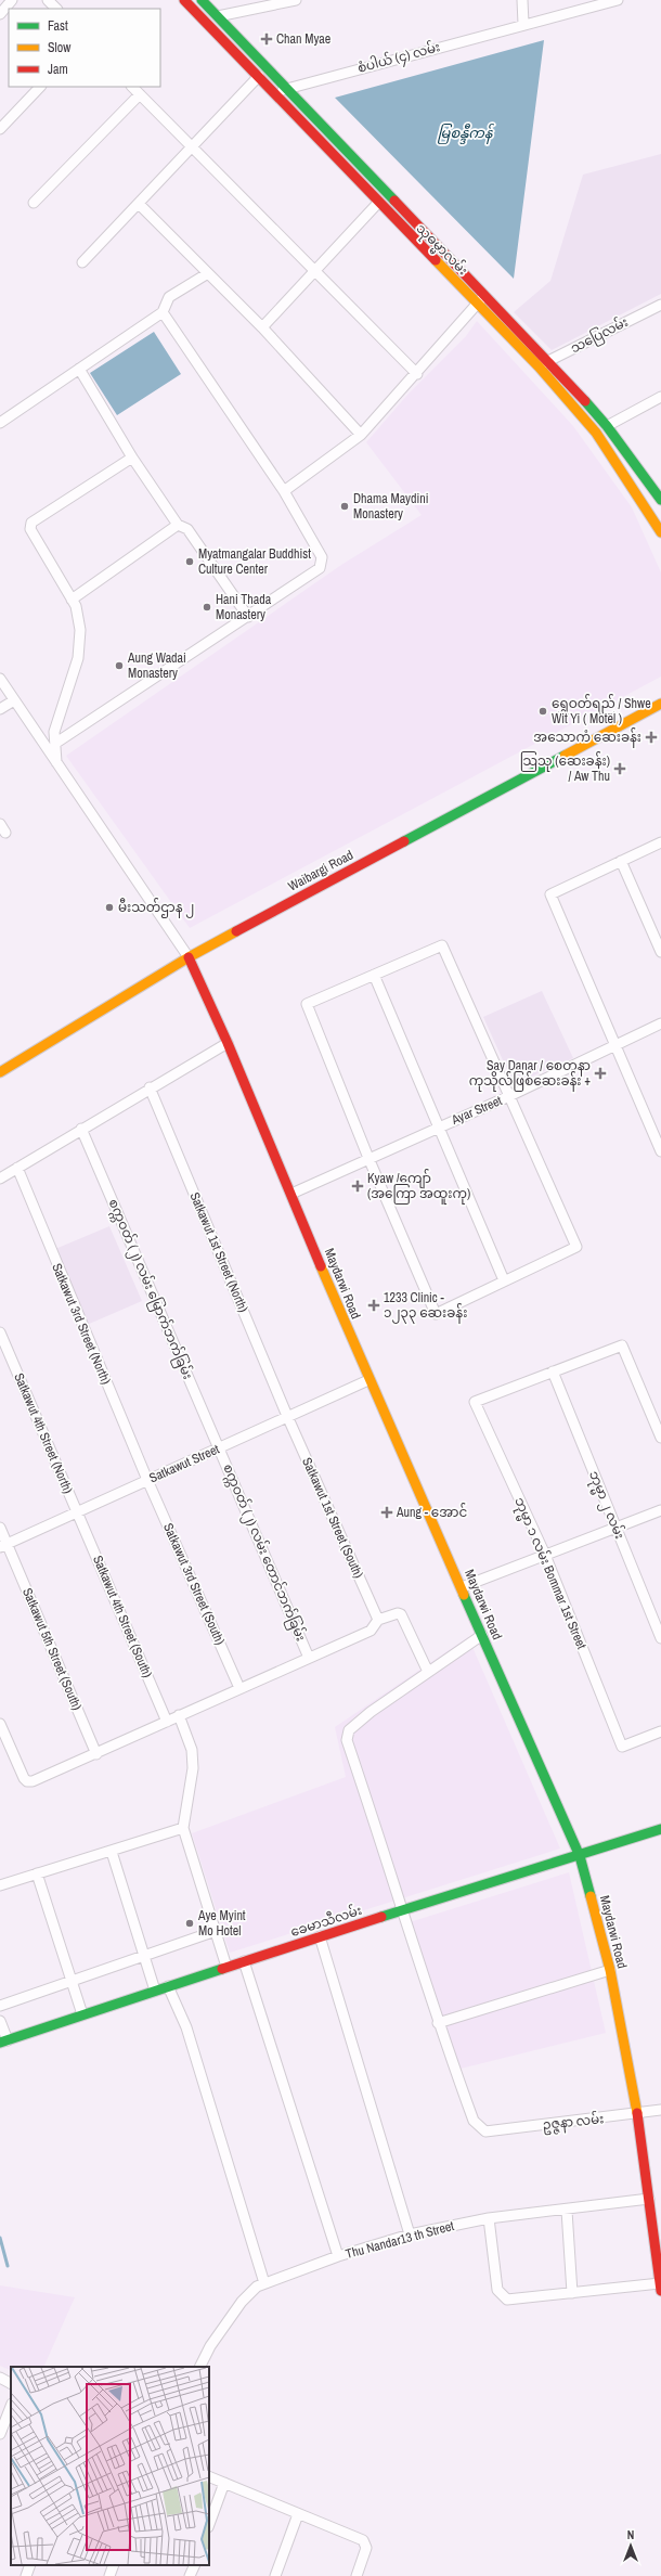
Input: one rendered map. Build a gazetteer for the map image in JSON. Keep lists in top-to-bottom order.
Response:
{
  "streets": {
    "street": [
      "စံပါယ် (၄) လမ်း",
      "သုဓမ္မာလမ်း",
      "သပြေလမ်း",
      "Waibargi Road",
      "Ayar Street",
      "Satkawut 1st Street (North)",
      "Maydarwi Road",
      "စက္ကဝတ် (၂) လမ်း မြောက်ဘက်ခြမ်း",
      "Satkawut 3rd Street (North)",
      "Satkawut 4th Street (North)",
      "Satkawut Street",
      "ဘုမ္မာ ၂ လမ်း",
      "Satkawut 1st Street (South)",
      "စက္ကဝတ် (၂) လမ်း တောင်ဘက်ခြမ်း",
      "ဘုမ္မာ ၁ လမ်း Bommar 1st Street",
      "Satkawut 3rd Street (South)",
      "Satkawut 4th Street (South)",
      "Satkawut 5th Street (South)",
      "ခေမာသီလမ်း",
      "ဥဇ္ဇနာ လမ်း",
      "Thu Nandar13 th Street"
    ]
  },
  "crossings": [
    ["စံပါယ် (၄) လမ်း", "သုဓမ္မာလမ်း"],
    ["သုဓမ္မာလမ်း", "သပြေလမ်း"],
    ["Waibargi Road", "Maydarwi Road"],
    ["Ayar Street", "Maydarwi Road"],
    ["Satkawut 1st Street (North)", "Satkawut Street"],
    ["Satkawut 1st Street (North)", "Satkawut 1st Street (South)"],
    ["Maydarwi Road", "Satkawut Street"],
    ["Maydarwi Road", "ခေမာသီလမ်း"],
    ["Maydarwi Road", "ဥဇ္ဇနာ လမ်း"],
    ["Maydarwi Road", "Thu Nandar13 th Street"],
    ["စက္ကဝတ် (၂) လမ်း မြောက်ဘက်ခြမ်း", "Satkawut Street"],
    ["စက္ကဝတ် (၂) လမ်း မြောက်ဘက်ခြမ်း", "စက္ကဝတ် (၂) လမ်း တောင်ဘက်ခြမ်း"],
    ["Satkawut 3rd Street (North)", "Satkawut Street"],
    ["Satkawut 3rd Street (North)", "Satkawut 3rd Street (South)"],
    ["Satkawut 4th Street (North)", "Satkawut Street"],
    ["Satkawut 4th Street (North)", "Satkawut 4th Street (South)"],
    ["Satkawut Street", "Satkawut 1st Street (South)"],
    ["Satkawut Street", "စက္ကဝတ် (၂) လမ်း တောင်ဘက်ခြမ်း"],
    ["Satkawut Street", "Satkawut 3rd Street (South)"],
    ["Satkawut Street", "Satkawut 4th Street (South)"],
    ["Satkawut Street", "Satkawut 5th Street (South)"],
    ["ဘုမ္မာ ၂ လမ်း", "ဘုမ္မာ ၁ လမ်း Bommar 1st Street"]
  ],
  "water": ["မြစန္ဒီ‌ကန်"],
  "places": {
    "health": [
      "Chan Myae",
      "အသောကံ ဆေးခန်း",
      "သြသု (ဆေးခန်း) / Aw Thu",
      "Say Danar / စေတနာ ကုသိုလ်ဖြစ်ဆေးခန်း +",
      "Kyaw /ကျော် (အကြော အထူးကု)",
      "1233 Clinic - ၁၂၃၃ ဆေးခန်း",
      "Aung - အောင်"
    ],
    "other": [
      "Dhama Maydini Monastery",
      "Myatmangalar Buddhist Culture Center",
      "Hani Thada Monastery",
      "Aung Wadai Monastery",
      "ရွှေဝတ်ရည် / Shwe Wit Yi ( Motel )",
      "မီးသတ်ဌာန ၂",
      "Aye Myint Mo Hotel"
    ]
  },
  "legend": ["Fast", "Slow", "Jam"],
  "north": "top"
}
